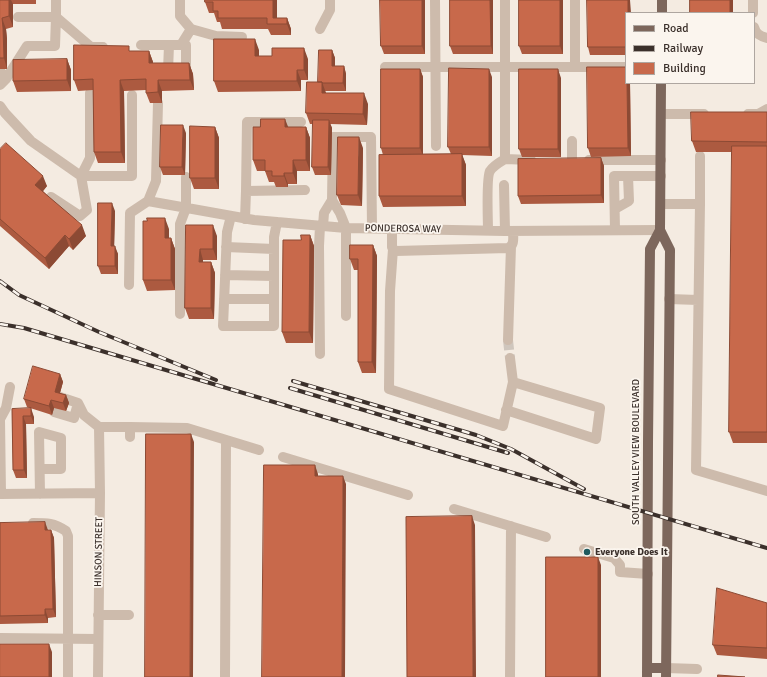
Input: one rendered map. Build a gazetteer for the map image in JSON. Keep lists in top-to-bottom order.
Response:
{
  "streets": {
    "main road": ["SOUTH VALLEY VIEW BOULEVARD"],
    "street": ["PONDEROSA WAY", "HINSON STREET"]
  },
  "crossings": [
    ["PONDEROSA WAY", "SOUTH VALLEY VIEW BOULEVARD"]
  ],
  "places": ["Everyone Does It"],
  "legend": ["Road", "Railway", "Building"]
}
